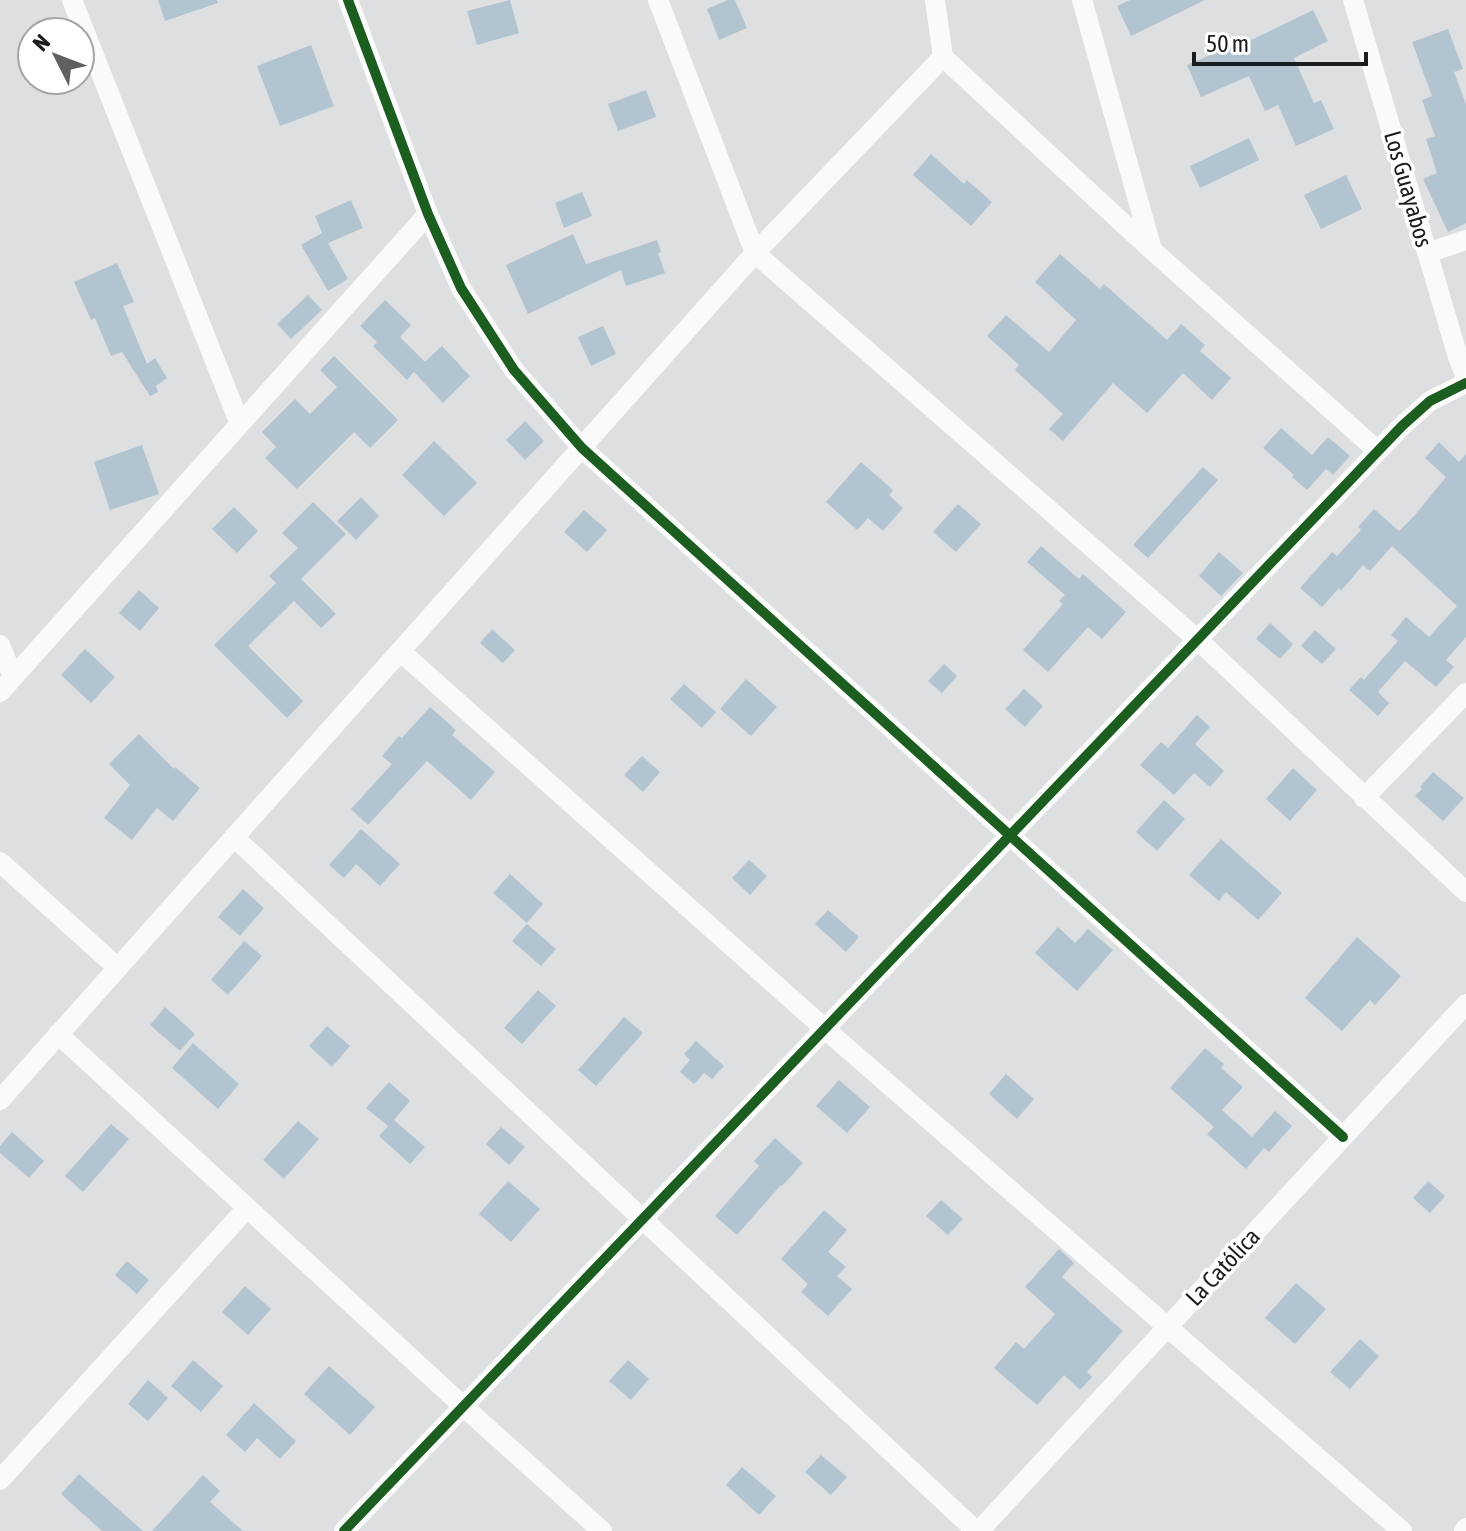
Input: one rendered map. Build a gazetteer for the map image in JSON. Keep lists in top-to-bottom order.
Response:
{
  "streets": {
    "street": ["Los Guayabos", "La Católica"]
  },
  "scale_bar": "50 m",
  "north": "top left"
}
